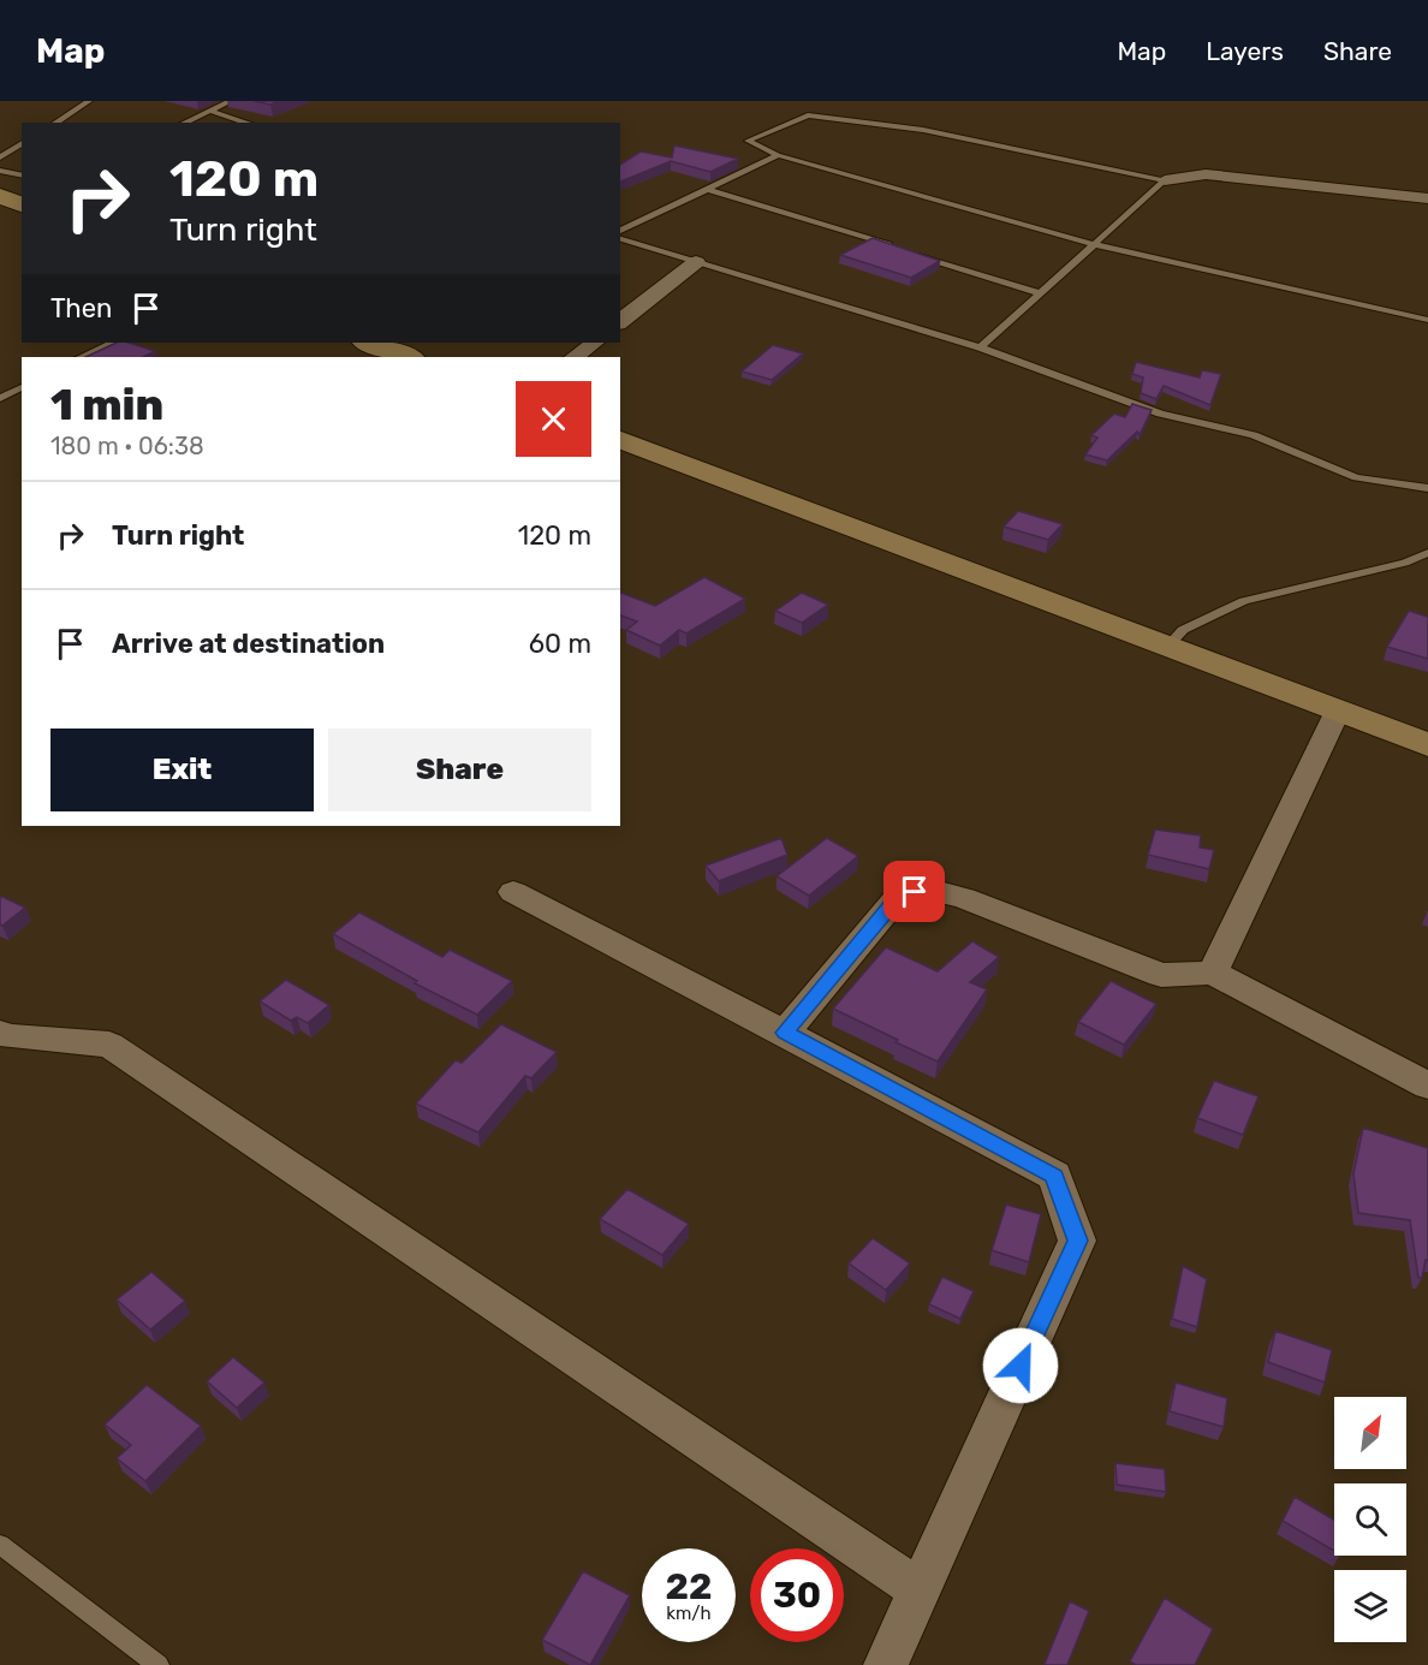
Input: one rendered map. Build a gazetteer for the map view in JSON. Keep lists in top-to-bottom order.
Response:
{
  "north": "top right",
  "page": {
    "header": "Map",
    "nav": ["Map", "Layers", "Share"],
    "turn": ["120 m", "Turn right"],
    "then": "Then",
    "heading": ["1 min", "180 m · 06:38"],
    "list": [
      {
        "name": "Turn right",
        "value": "120 m"
      },
      {
        "name": "Arrive at destination",
        "value": "60 m"
      }
    ],
    "buttons": ["Exit", "Share"],
    "speed": "22 km/h",
    "limit": "30"
  }
}
